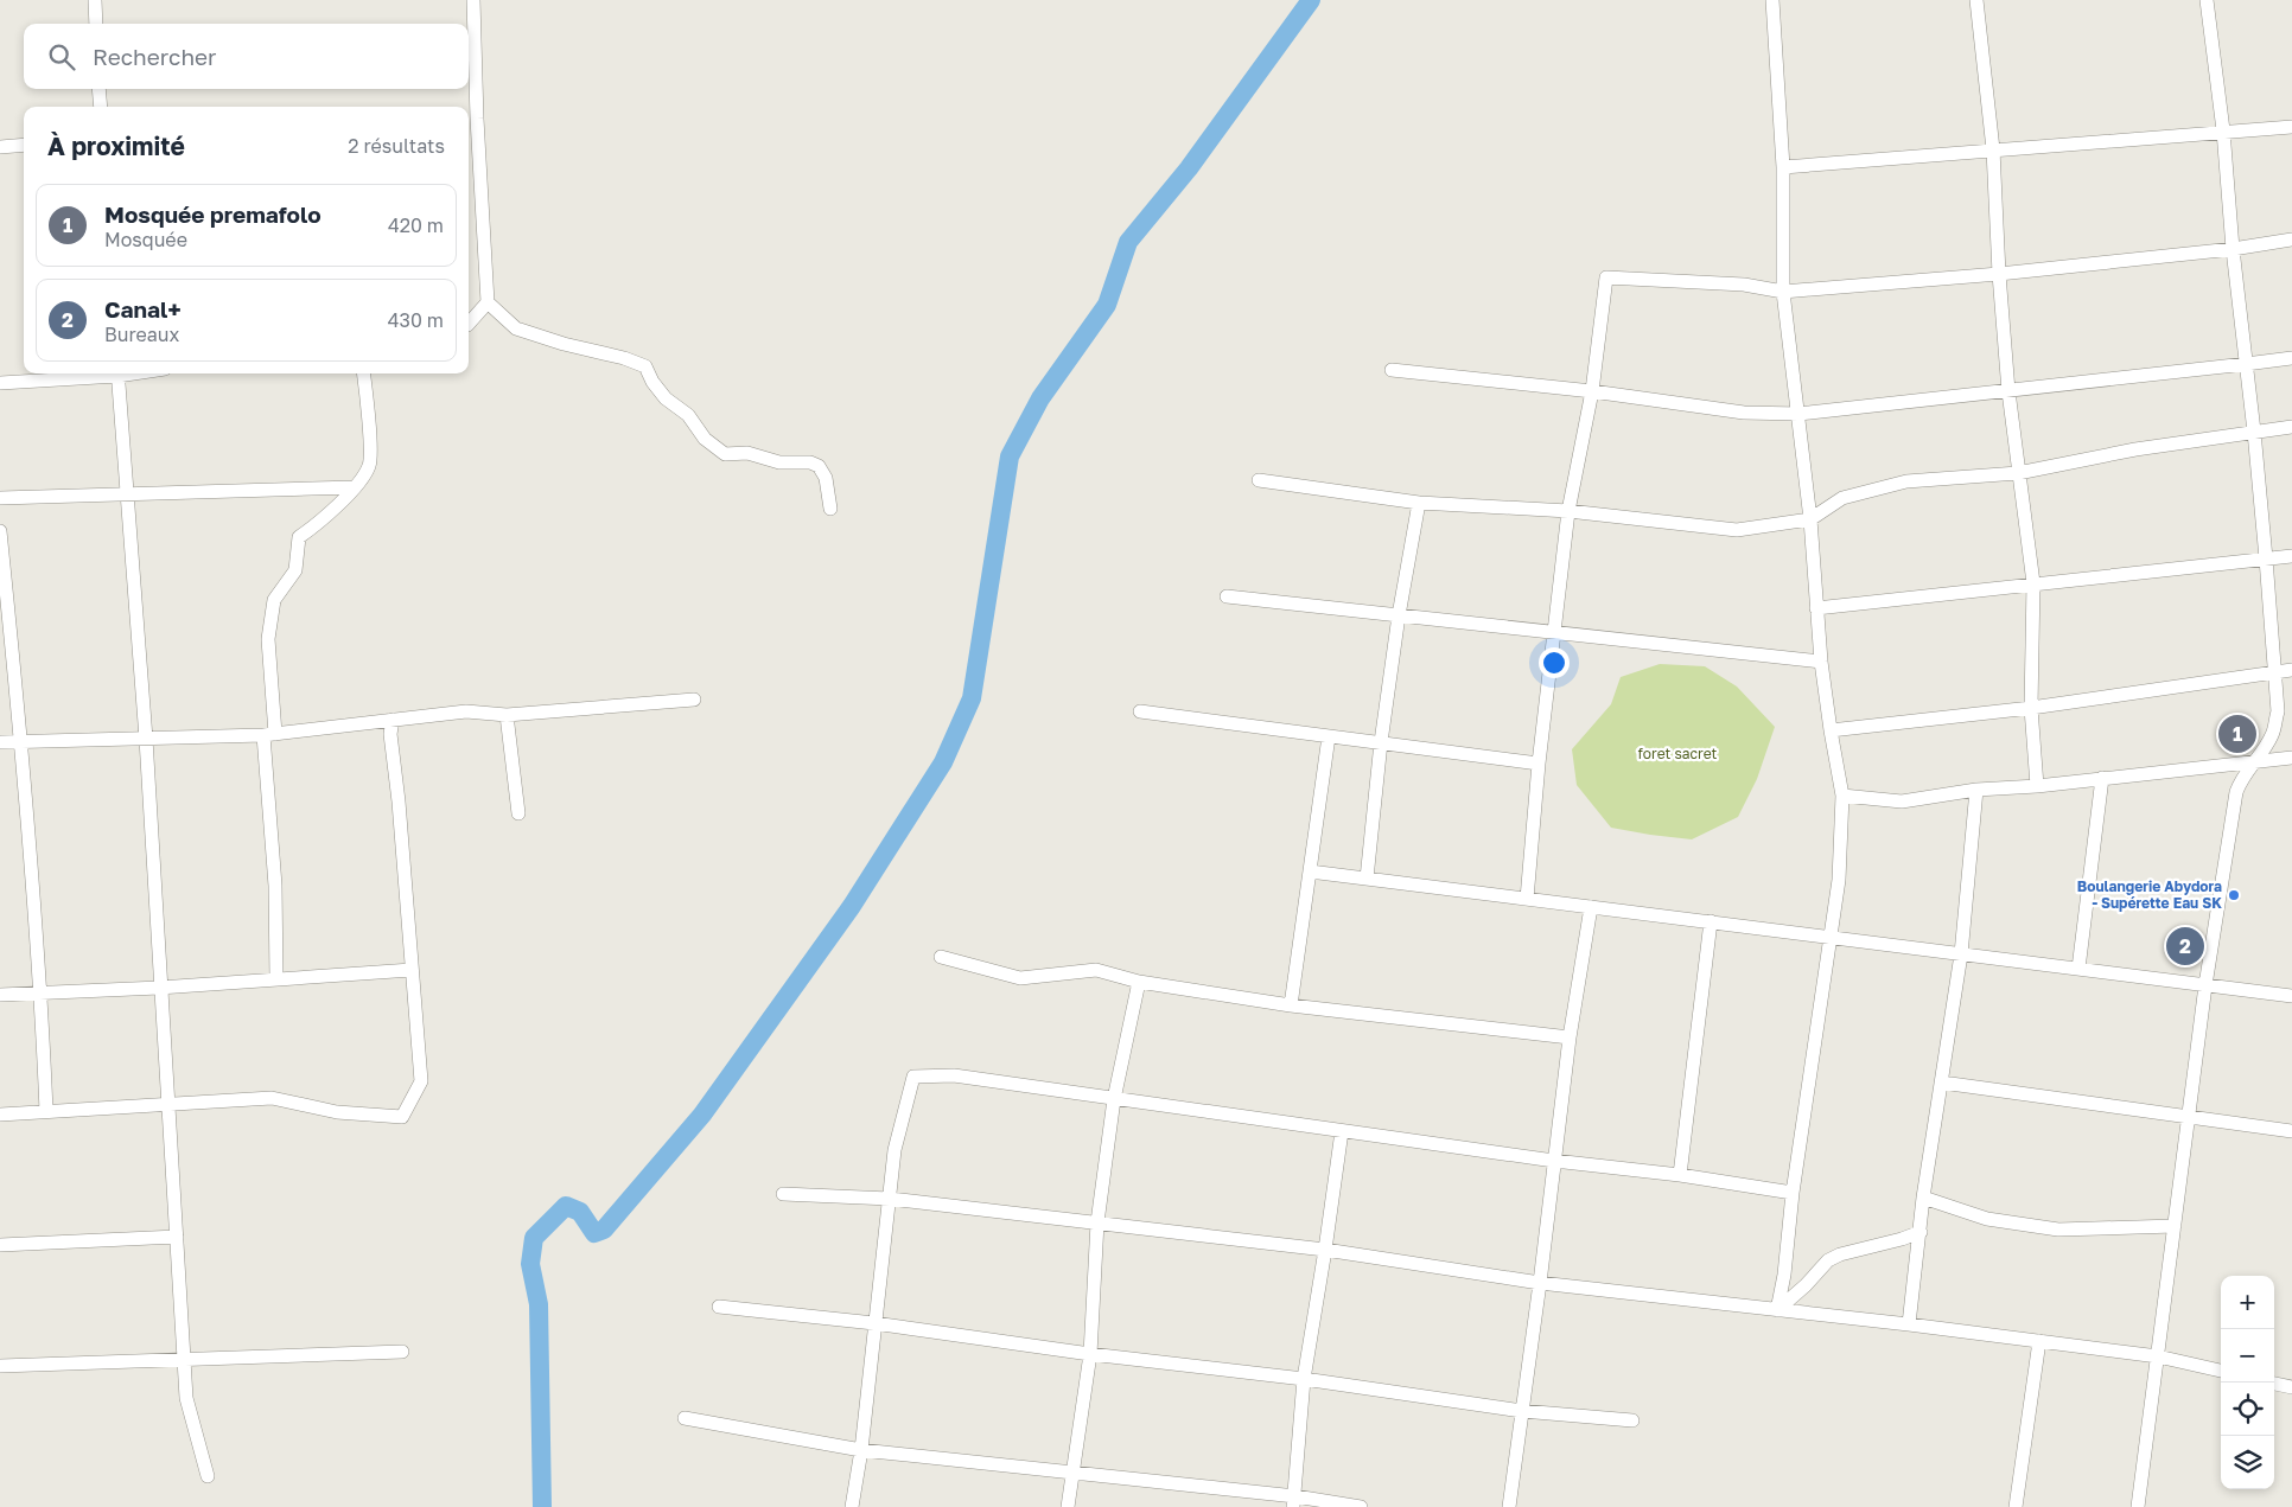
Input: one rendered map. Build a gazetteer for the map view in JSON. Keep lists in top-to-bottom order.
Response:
{
  "parks": ["foret sacret"],
  "places": ["Boulangerie Abydora - Supérette Eau SK"],
  "page": {
    "search": "Rechercher",
    "heading": ["À proximité", "2 résultats"],
    "list": [
      {
        "mark": "1",
        "name": "Mosquée premafolo",
        "note": "Mosquée",
        "value": "420 m"
      },
      {
        "mark": "2",
        "name": "Canal+",
        "note": "Bureaux",
        "value": "430 m"
      }
    ],
    "pins": ["1", "2"],
    "map_buttons": ["+", "−"]
  }
}
